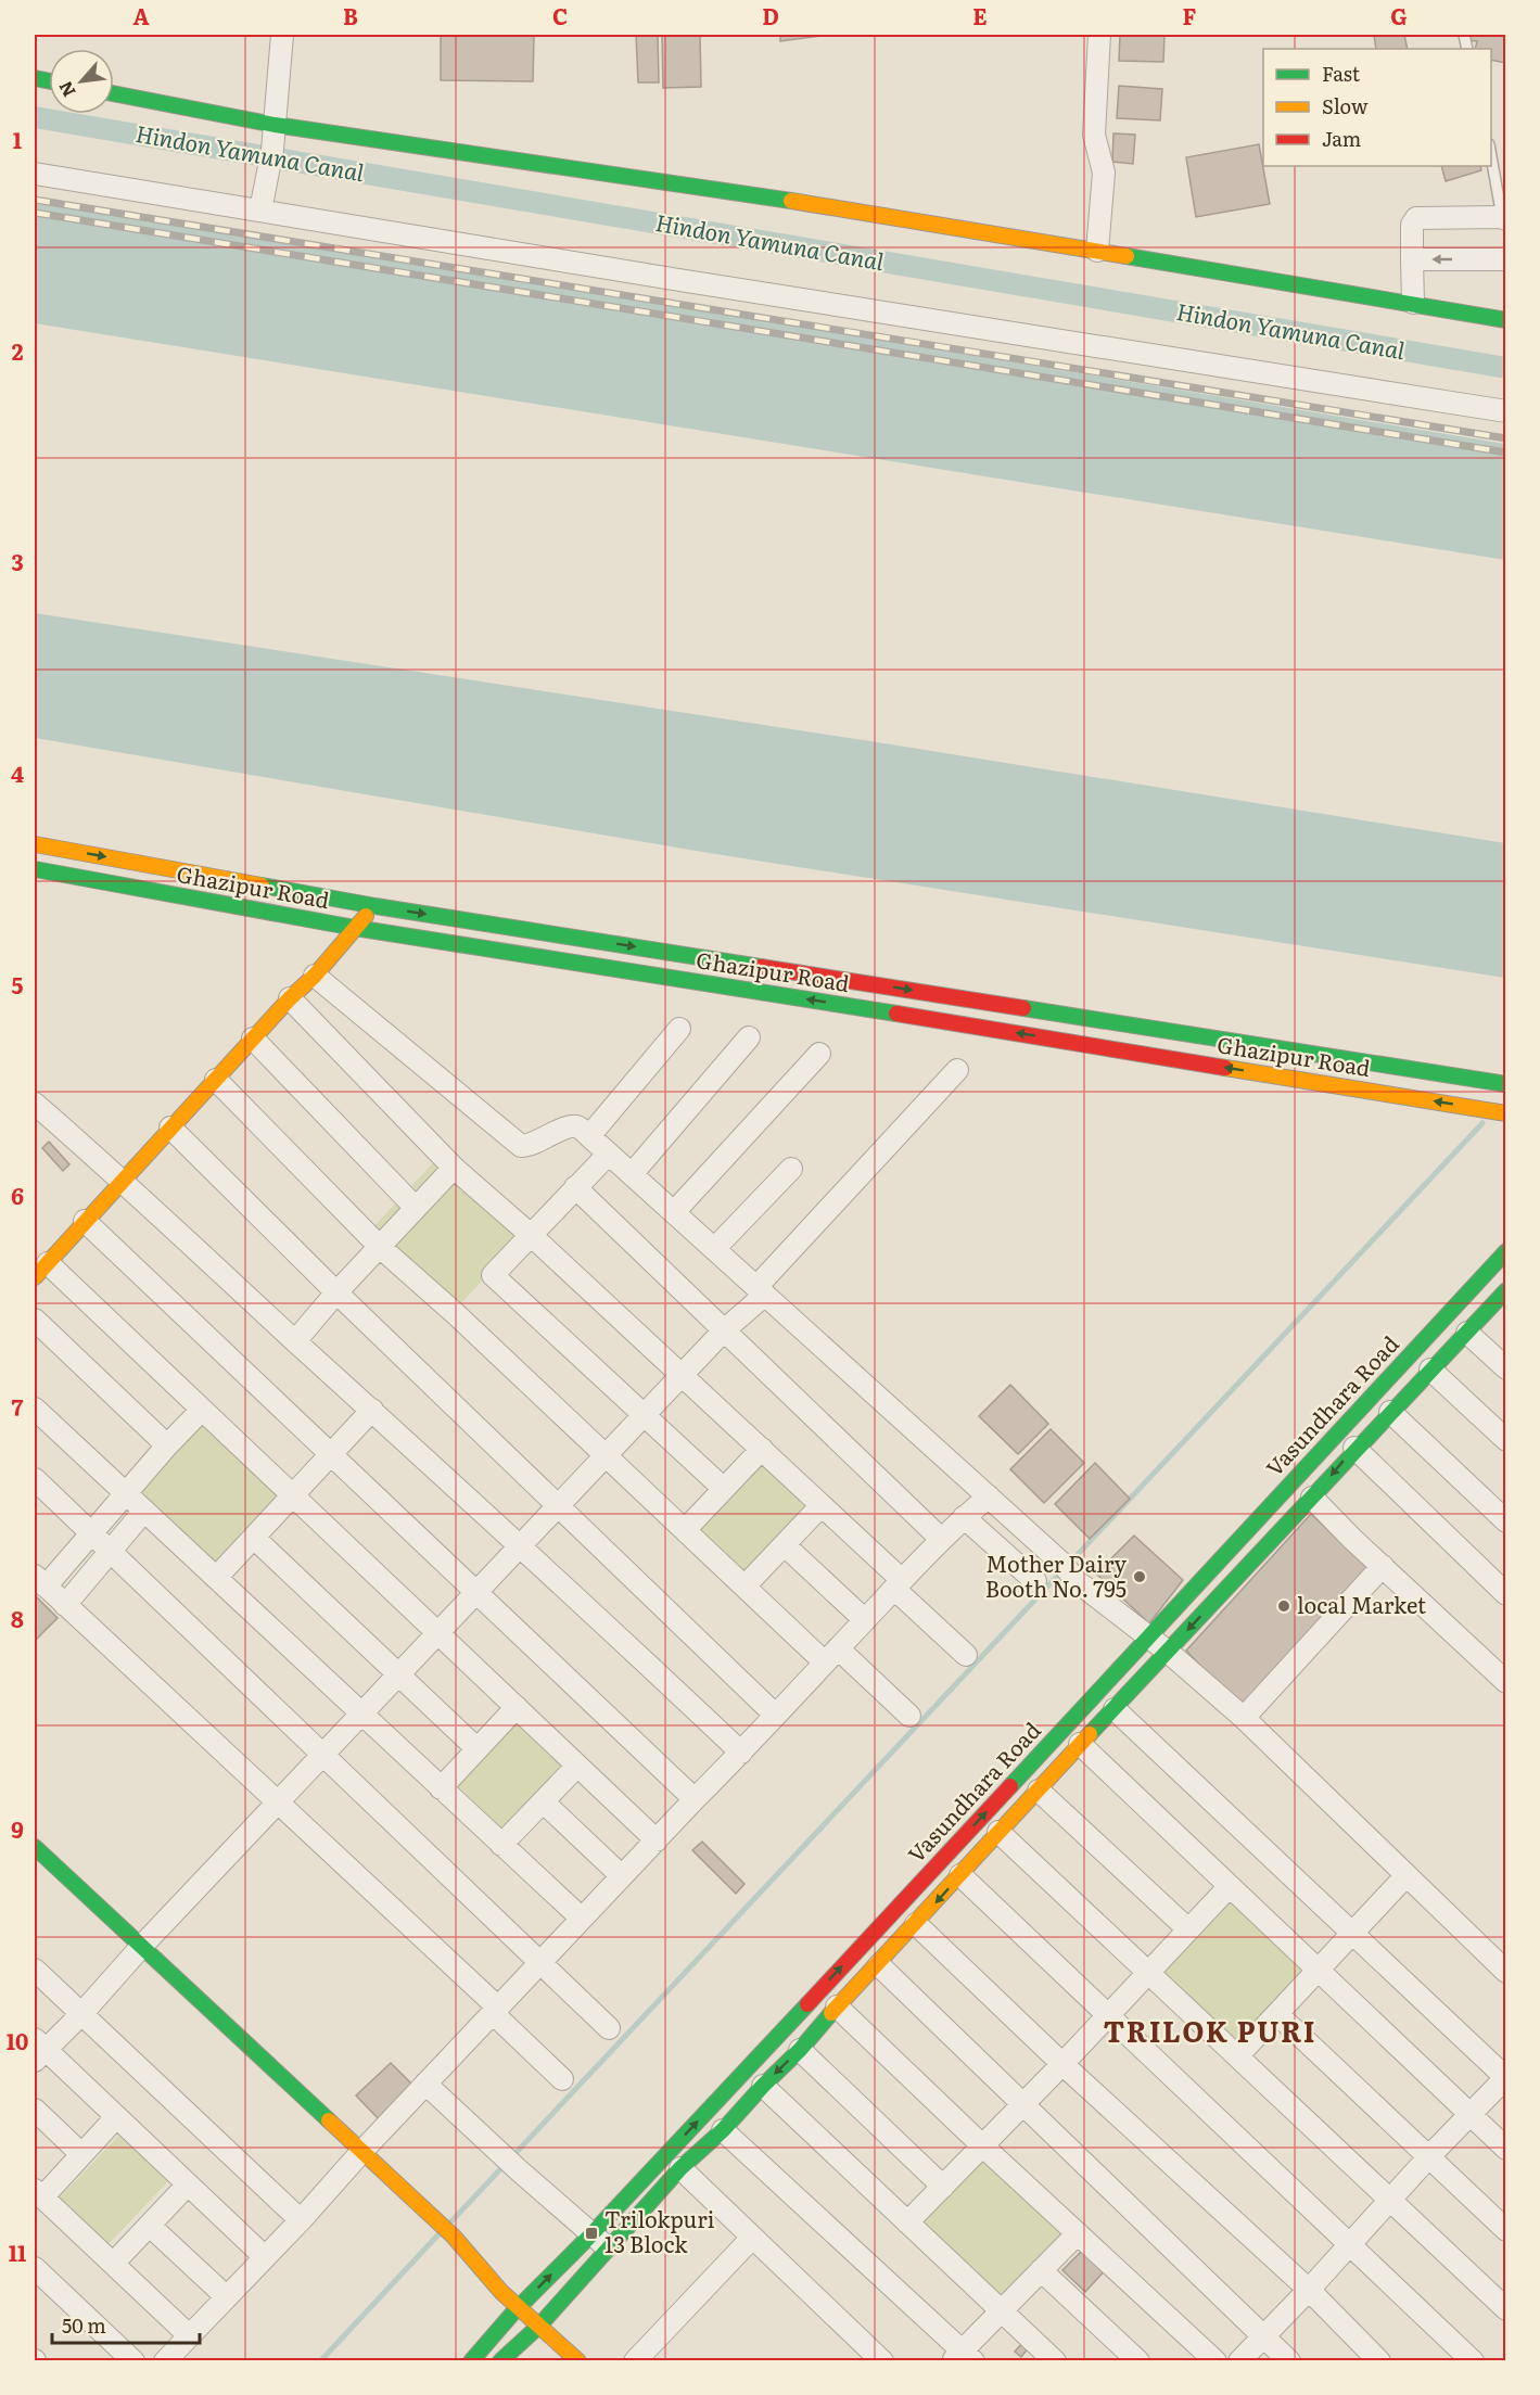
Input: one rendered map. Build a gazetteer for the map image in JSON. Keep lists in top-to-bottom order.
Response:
{
  "streets": {
    "street": ["Ghazipur Road", "Vasundhara Road"]
  },
  "districts": ["TRILOK PURI"],
  "water": ["Hindon Yamuna Canal"],
  "places": {
    "other": ["Mother Dairy Booth No. 795", "local Market"],
    "transit": ["Trilokpuri 13 Block"]
  },
  "legend": ["Fast", "Slow", "Jam"],
  "scale_bar": "50 m",
  "north": "bottom left",
  "grid": {
    "columns": [
      "A",
      "B",
      "C",
      "D",
      "E",
      "F",
      "G"
    ],
    "rows": [
      "1",
      "2",
      "3",
      "4",
      "5",
      "6",
      "7",
      "8",
      "9",
      "10",
      "11"
    ]
  }
}
